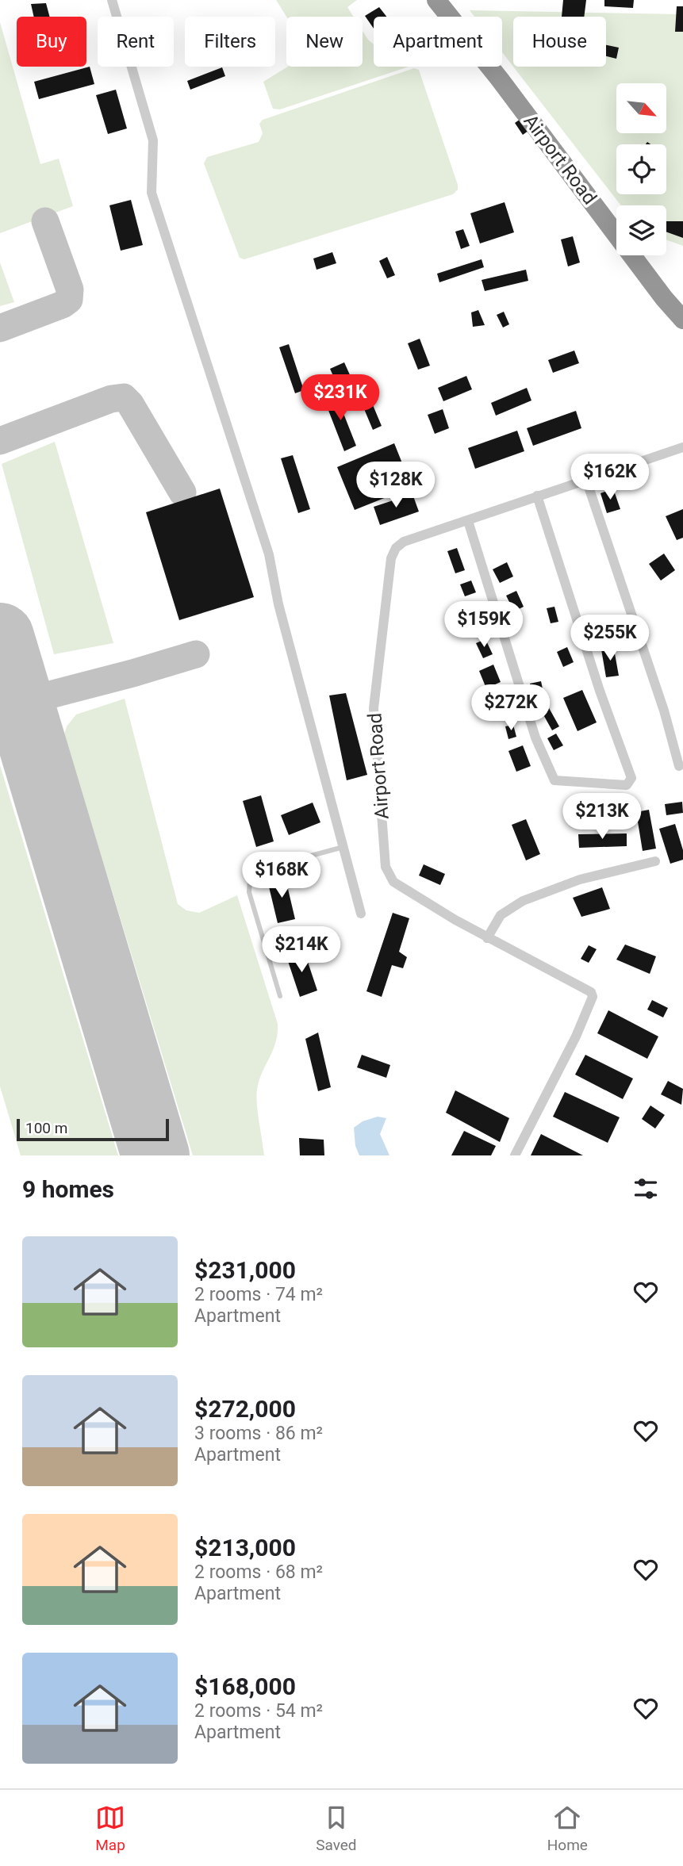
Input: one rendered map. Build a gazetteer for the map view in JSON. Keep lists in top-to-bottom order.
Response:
{
  "streets": {
    "highway": ["Airport Road"]
  },
  "scale_bar": "100 m",
  "north": "bottom right",
  "page": {
    "chip": [
      "Buy",
      "Rent",
      "Filters",
      "New",
      "Apartment",
      "House"
    ],
    "price": [
      "$231K",
      "$162K",
      "$128K",
      "$159K",
      "$255K",
      "$272K",
      "$213K",
      "$168K",
      "$214K"
    ],
    "scale": "100 m",
    "heading": "9 homes",
    "list": [
      {
        "name": "$231,000",
        "note": "2 rooms · 74 m² · Apartment"
      },
      {
        "name": "$272,000",
        "note": "3 rooms · 86 m² · Apartment"
      },
      {
        "name": "$213,000",
        "note": "2 rooms · 68 m² · Apartment"
      },
      {
        "name": "$168,000",
        "note": "2 rooms · 54 m² · Apartment"
      }
    ],
    "tabs": ["Map", "Saved", "Home"]
  }
}
